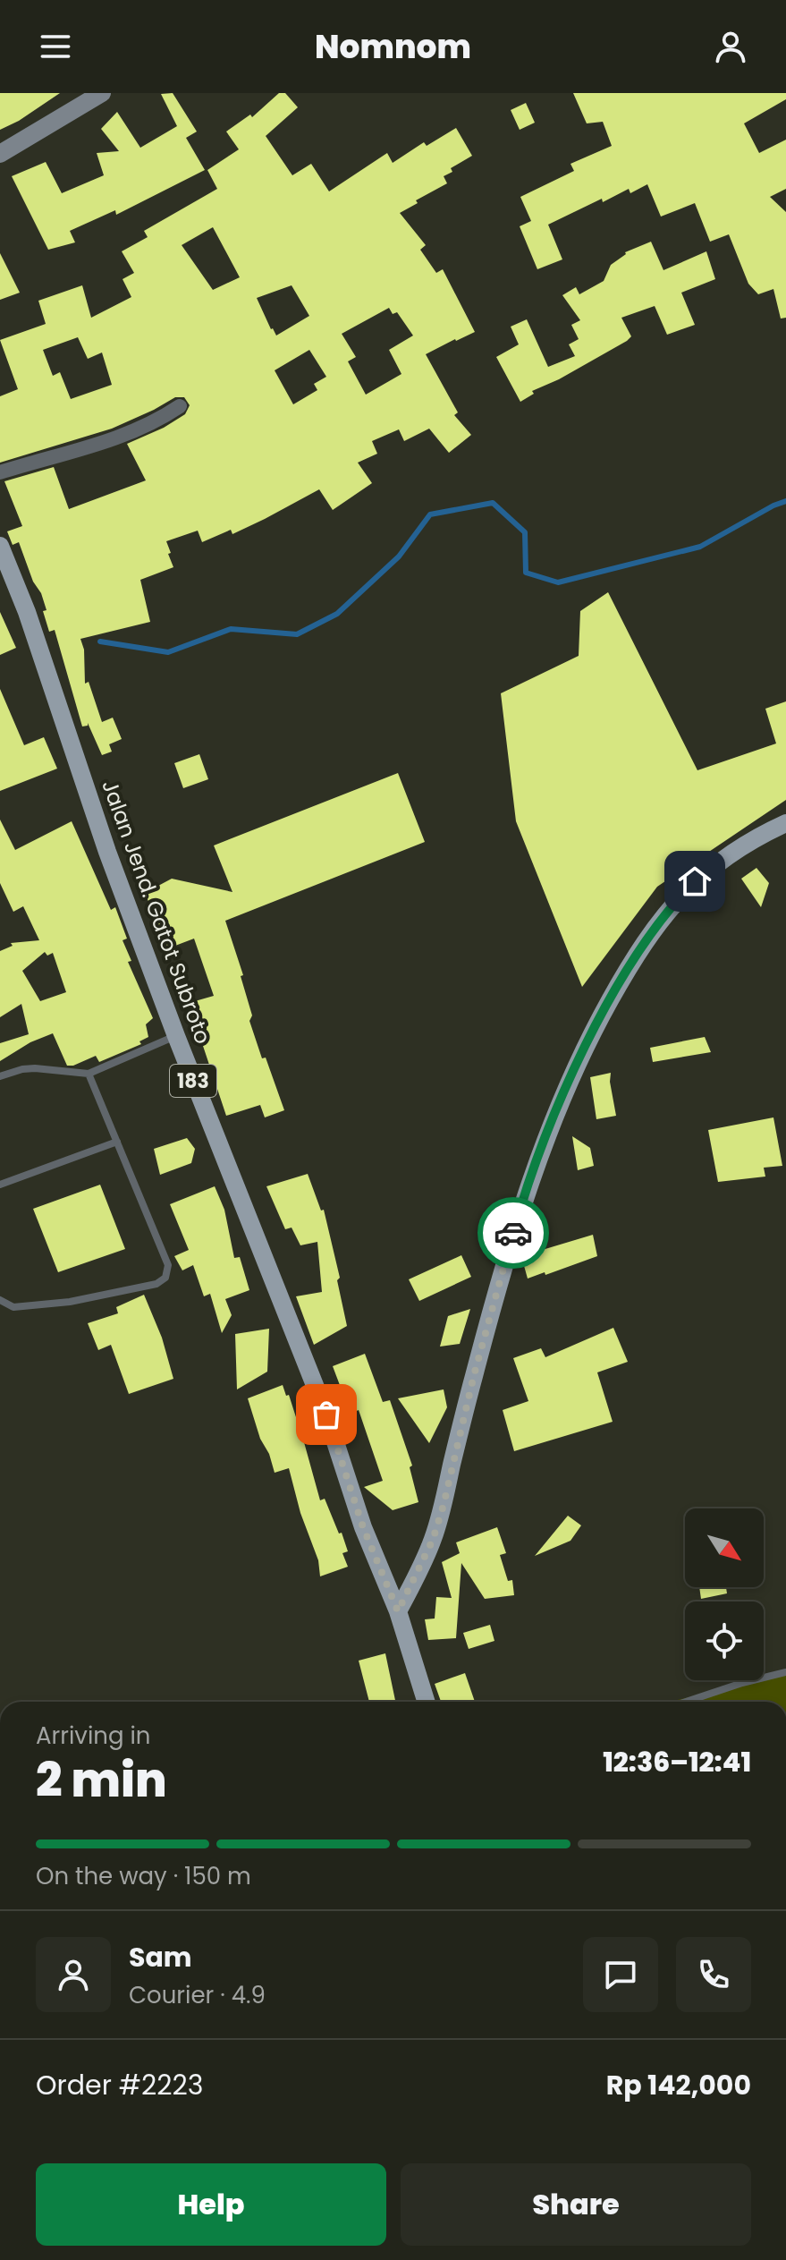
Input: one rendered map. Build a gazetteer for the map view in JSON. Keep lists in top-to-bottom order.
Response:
{
  "streets": {
    "main road": ["Jalan Jend. Gatot Subroto", "183"]
  },
  "north": "bottom right",
  "page": {
    "header": "Nomnom",
    "heading": ["2 min", "Arriving in", "12:36–12:41"],
    "panel": [
      "Sam",
      "Courier · 4.9",
      "Order #2223",
      "Rp 142,000"
    ],
    "bar": "On the way · 150 m",
    "buttons": ["Help", "Share"]
  }
}
